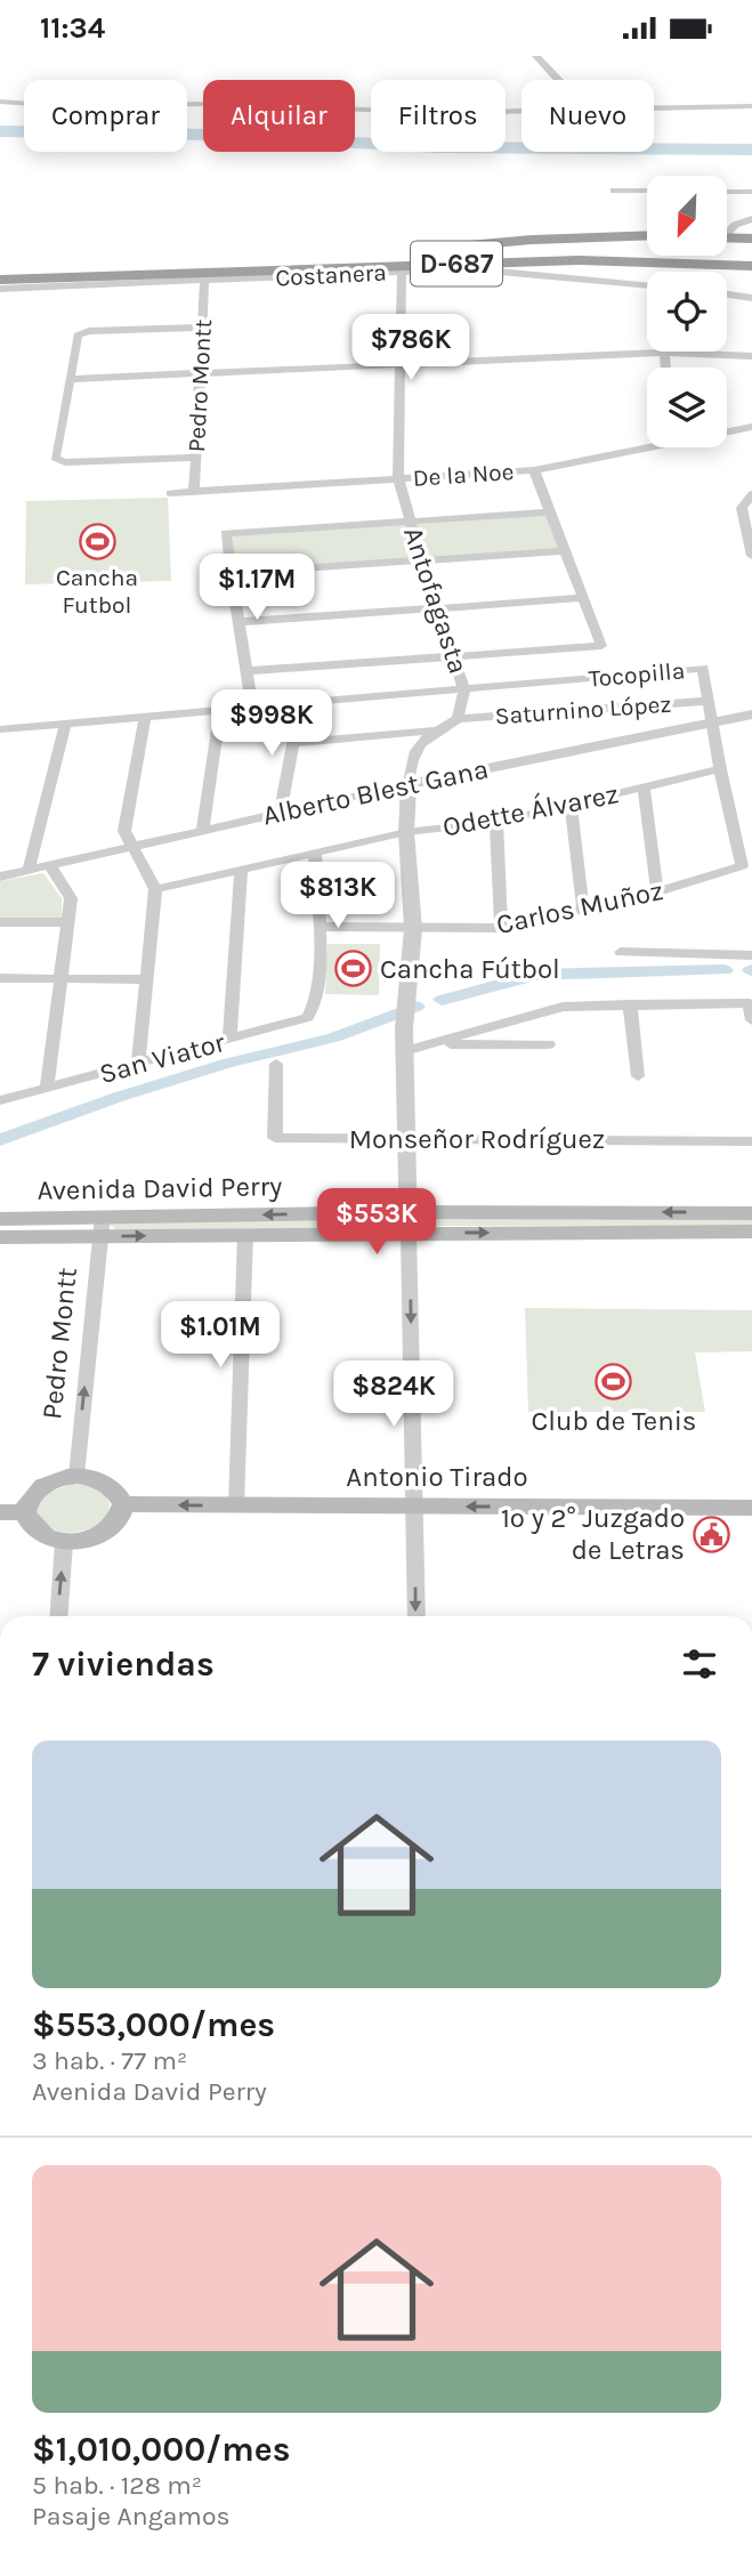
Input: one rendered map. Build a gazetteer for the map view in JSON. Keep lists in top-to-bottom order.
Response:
{
  "streets": {
    "highway": ["D-687"],
    "main road": ["Avenida David Perry", "Antonio Tirado"],
    "street": [
      "Costanera",
      "Pedro Montt",
      "De la Noe",
      "Antofagasta",
      "Tocopilla",
      "Saturnino López",
      "Alberto Blest Gana",
      "Odette Álvarez",
      "Carlos Muñoz",
      "San Viator",
      "Monseñor Rodríguez"
    ]
  },
  "crossings": [
    ["Costanera", "Pedro Montt"],
    ["Costanera", "Antofagasta"],
    ["Pedro Montt", "De la Noe"],
    ["Pedro Montt", "Avenida David Perry"],
    ["Pedro Montt", "Antonio Tirado"],
    ["De la Noe", "Antofagasta"],
    ["Antofagasta", "Tocopilla"],
    ["Antofagasta", "Saturnino López"],
    ["Tocopilla", "Saturnino López"],
    ["Tocopilla", "Alberto Blest Gana"],
    ["Tocopilla", "Odette Álvarez"],
    ["Tocopilla", "Carlos Muñoz"],
    ["Carlos Muñoz", "San Viator"]
  ],
  "one_way": ["Pedro Montt", "Antonio Tirado"],
  "places": {
    "sports": ["Cancha Futbol", "Cancha Fútbol", "Club de Tenis"],
    "public building": ["1º y 2° Juzgado de Letras"]
  },
  "north": "bottom left",
  "page": {
    "status": "11:34",
    "chip": [
      "Comprar",
      "Alquilar",
      "Filtros",
      "Nuevo"
    ],
    "price": [
      "$786K",
      "$1.17M",
      "$998K",
      "$813K",
      "$553K",
      "$1.01M",
      "$824K"
    ],
    "heading": "7 viviendas",
    "list": [
      {
        "name": "$553,000/mes",
        "note": "3 hab. · 77 m² · Avenida David Perry"
      },
      {
        "name": "$1,010,000/mes",
        "note": "5 hab. · 128 m² · Pasaje Angamos"
      }
    ]
  }
}
